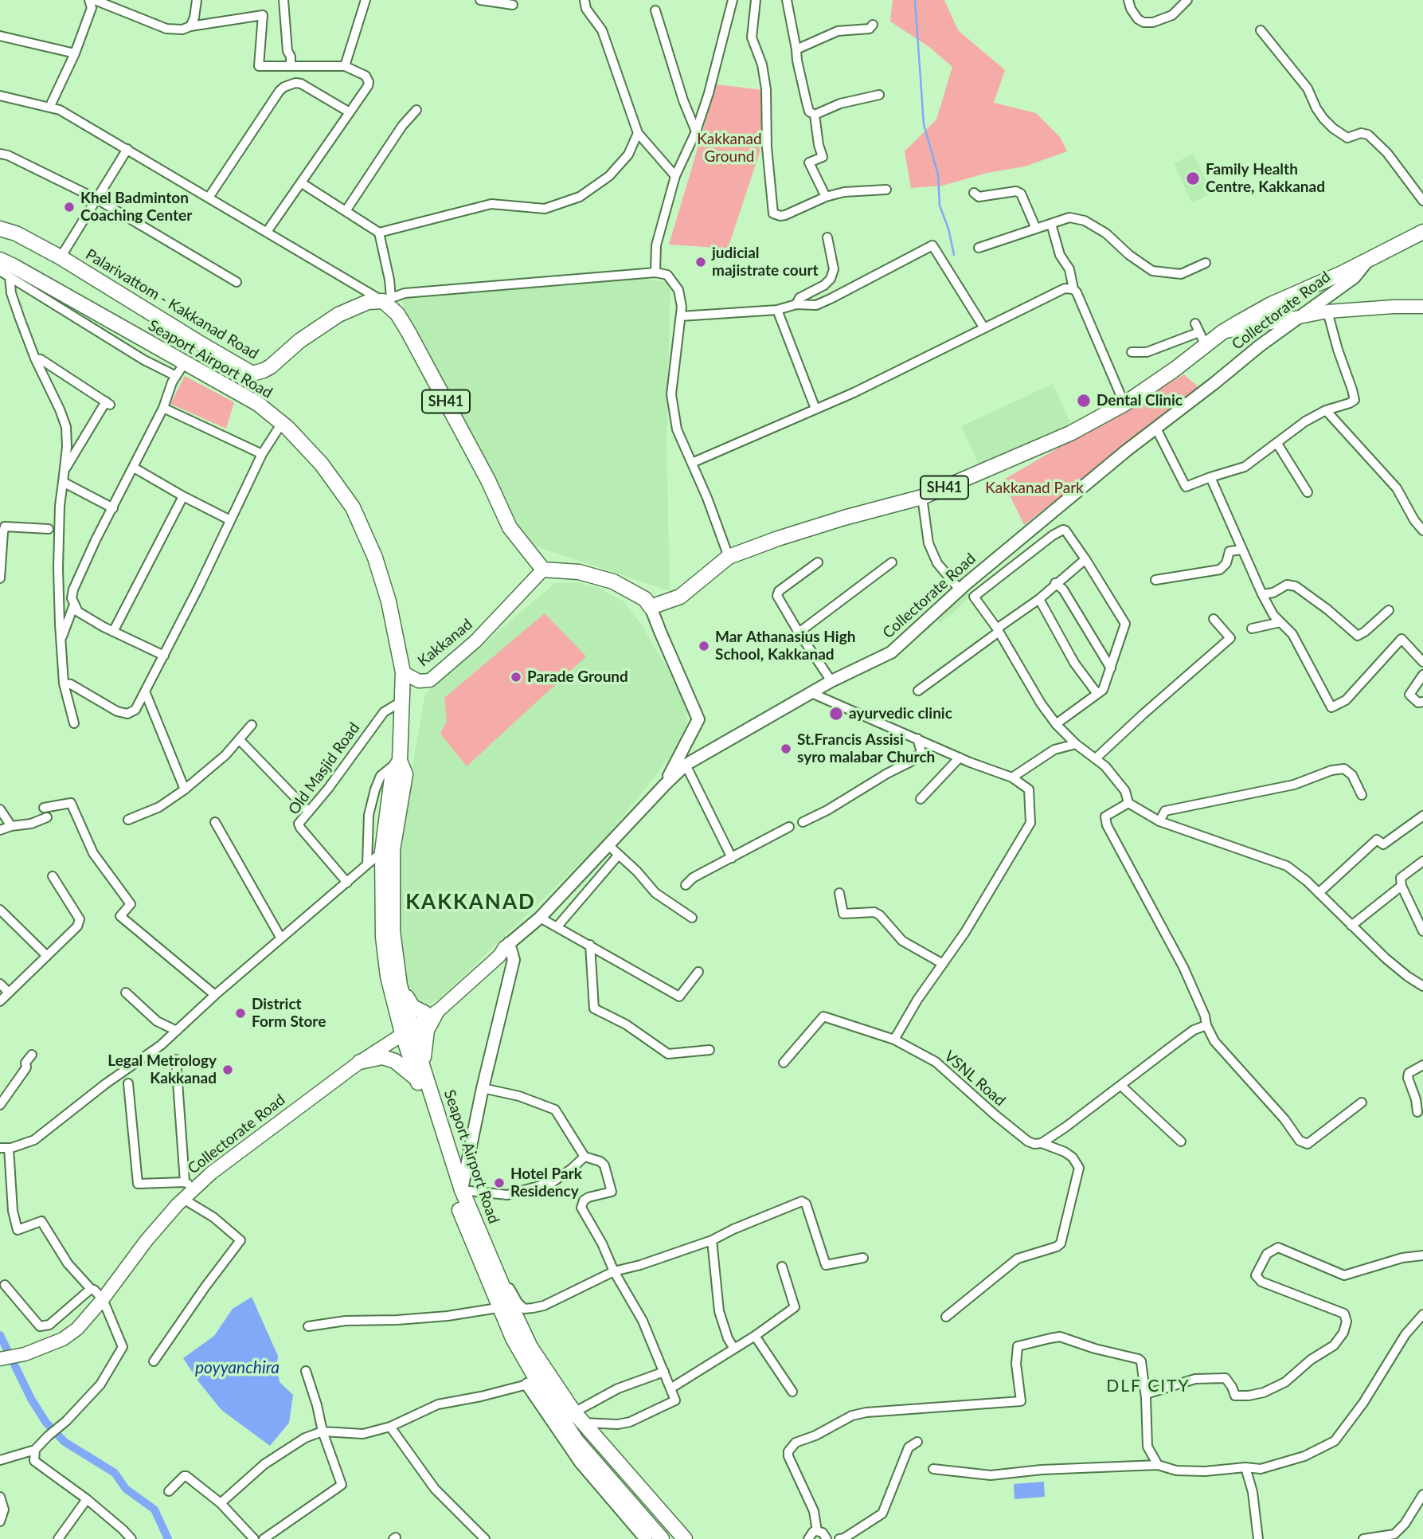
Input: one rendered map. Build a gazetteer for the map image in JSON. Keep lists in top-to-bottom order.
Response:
{
  "streets": {
    "main road": [
      "Palarivattom - Kakkanad Road",
      "Collectorate Road",
      "Seaport Airport Road",
      "SH41",
      "Kakkanad"
    ],
    "street": ["Old Masjid Road", "VSNL Road"]
  },
  "crossings": [
    ["Palarivattom - Kakkanad Road", "SH41"],
    ["Collectorate Road", "Seaport Airport Road"],
    ["Collectorate Road", "SH41"],
    ["Seaport Airport Road", "Kakkanad"],
    ["Seaport Airport Road", "Old Masjid Road"],
    ["SH41", "Kakkanad"]
  ],
  "districts": ["KAKKANAD", "DLF CITY"],
  "water": ["poyyanchira"],
  "parks": ["Kakkanad Ground", "Kakkanad Park"],
  "places": [
    "Family Health Centre, Kakkanad",
    "Khel Badminton Coaching Center",
    "judicial majistrate court",
    "Dental Clinic",
    "Mar Athanasius High School, Kakkanad",
    "Parade Ground",
    "ayurvedic clinic",
    "St.Francis Assisi syro malabar Church",
    "District Form Store",
    "Legal Metrology Kakkanad",
    "Hotel Park Residency"
  ]
}
